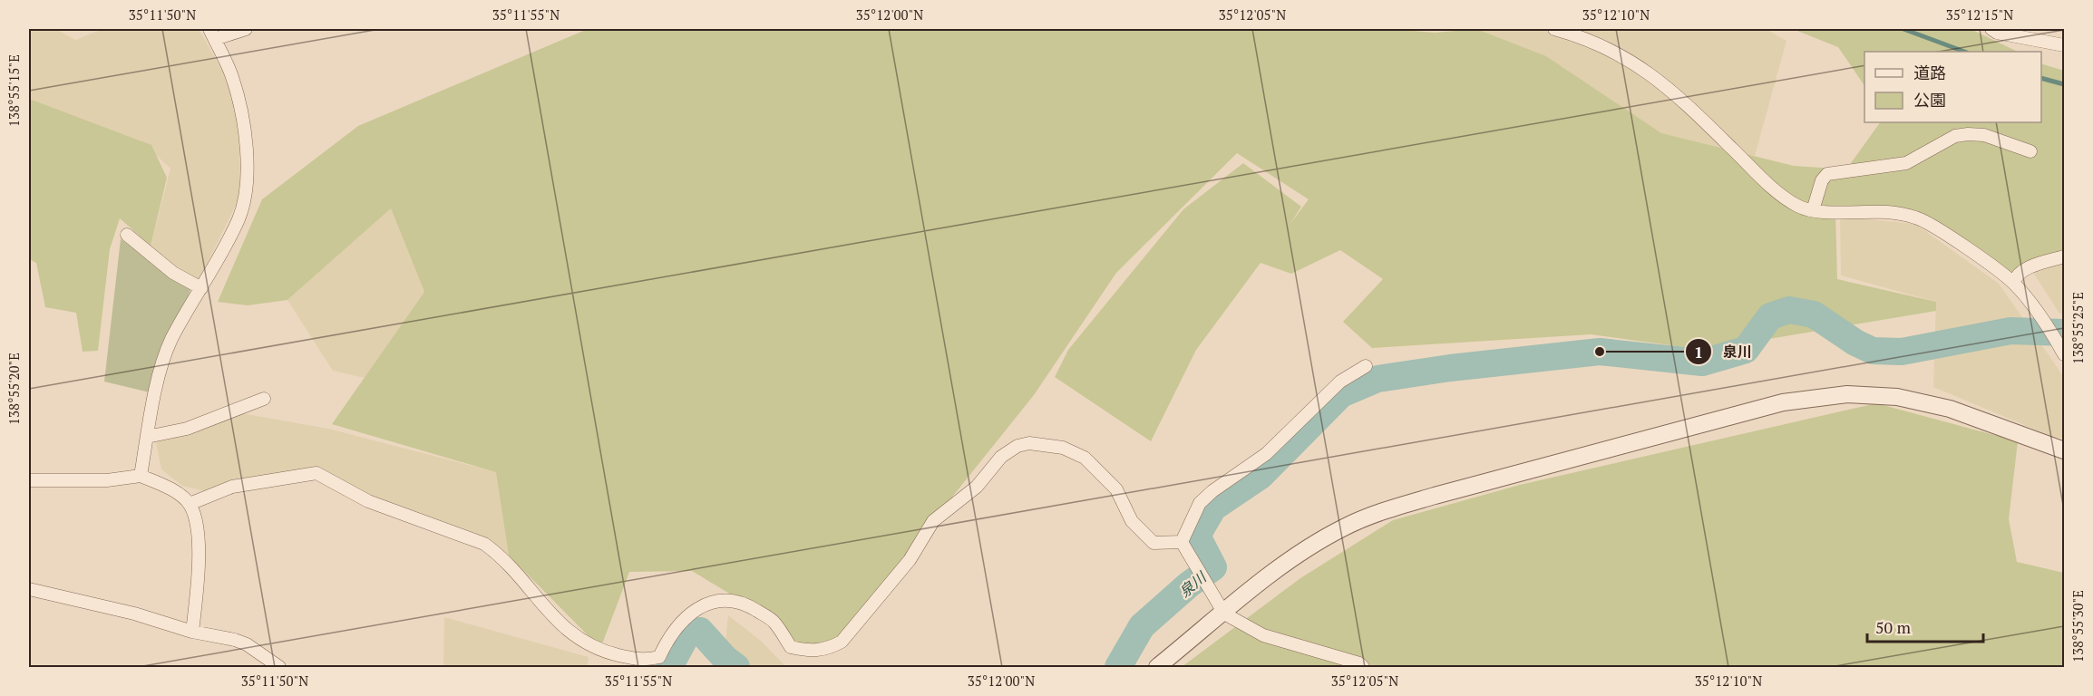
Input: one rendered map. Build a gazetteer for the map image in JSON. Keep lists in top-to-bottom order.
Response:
{
  "water": ["泉川"],
  "places": ["泉川"],
  "legend": ["道路", "公園"],
  "scale_bar": "50 m",
  "coordinates": [
    "35°11'50\"N",
    "35°11'55\"N",
    "35°12'00\"N",
    "35°12'05\"N",
    "35°12'10\"N",
    "35°12'15\"N",
    "138°55'15\"E",
    "138°55'25\"E",
    "138°55'20\"E",
    "138°55'30\"E"
  ]
}
